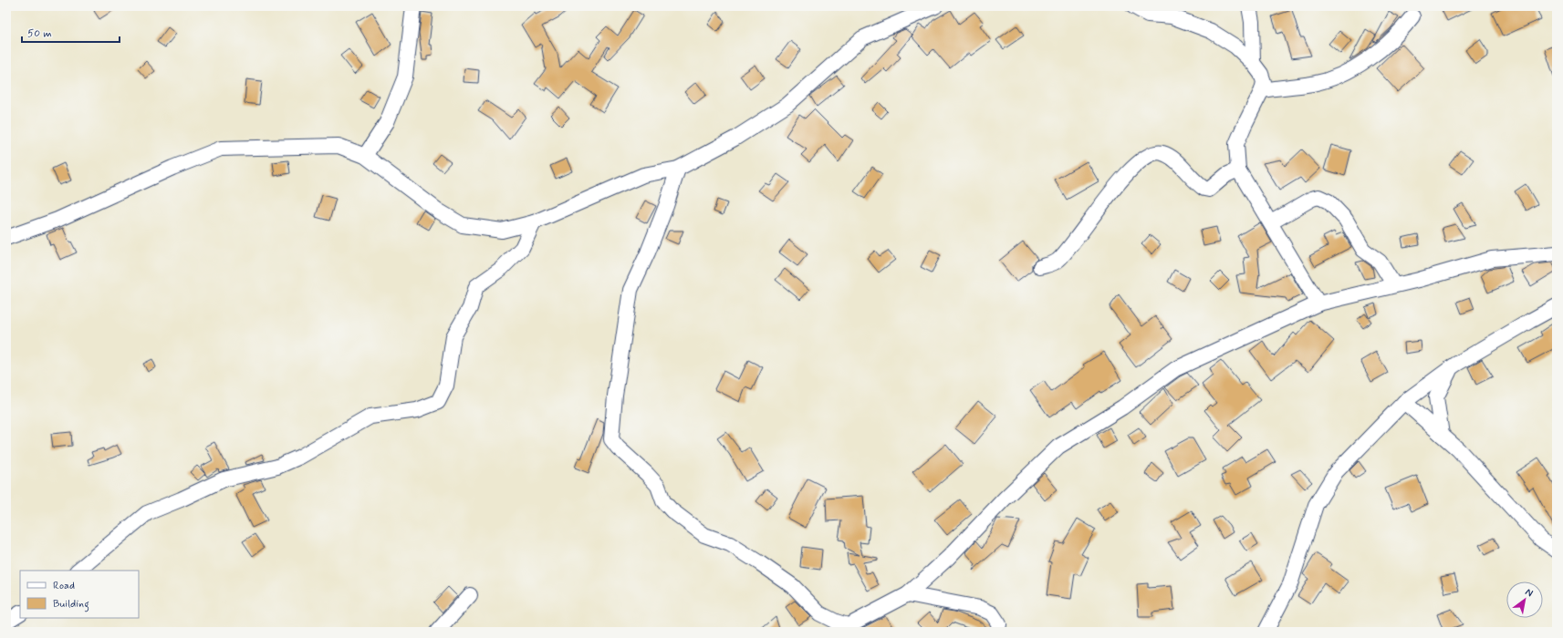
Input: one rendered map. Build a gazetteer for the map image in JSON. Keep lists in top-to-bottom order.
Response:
{
  "legend": ["Road", "Building"],
  "scale_bar": "50 m",
  "north": "top right"
}
